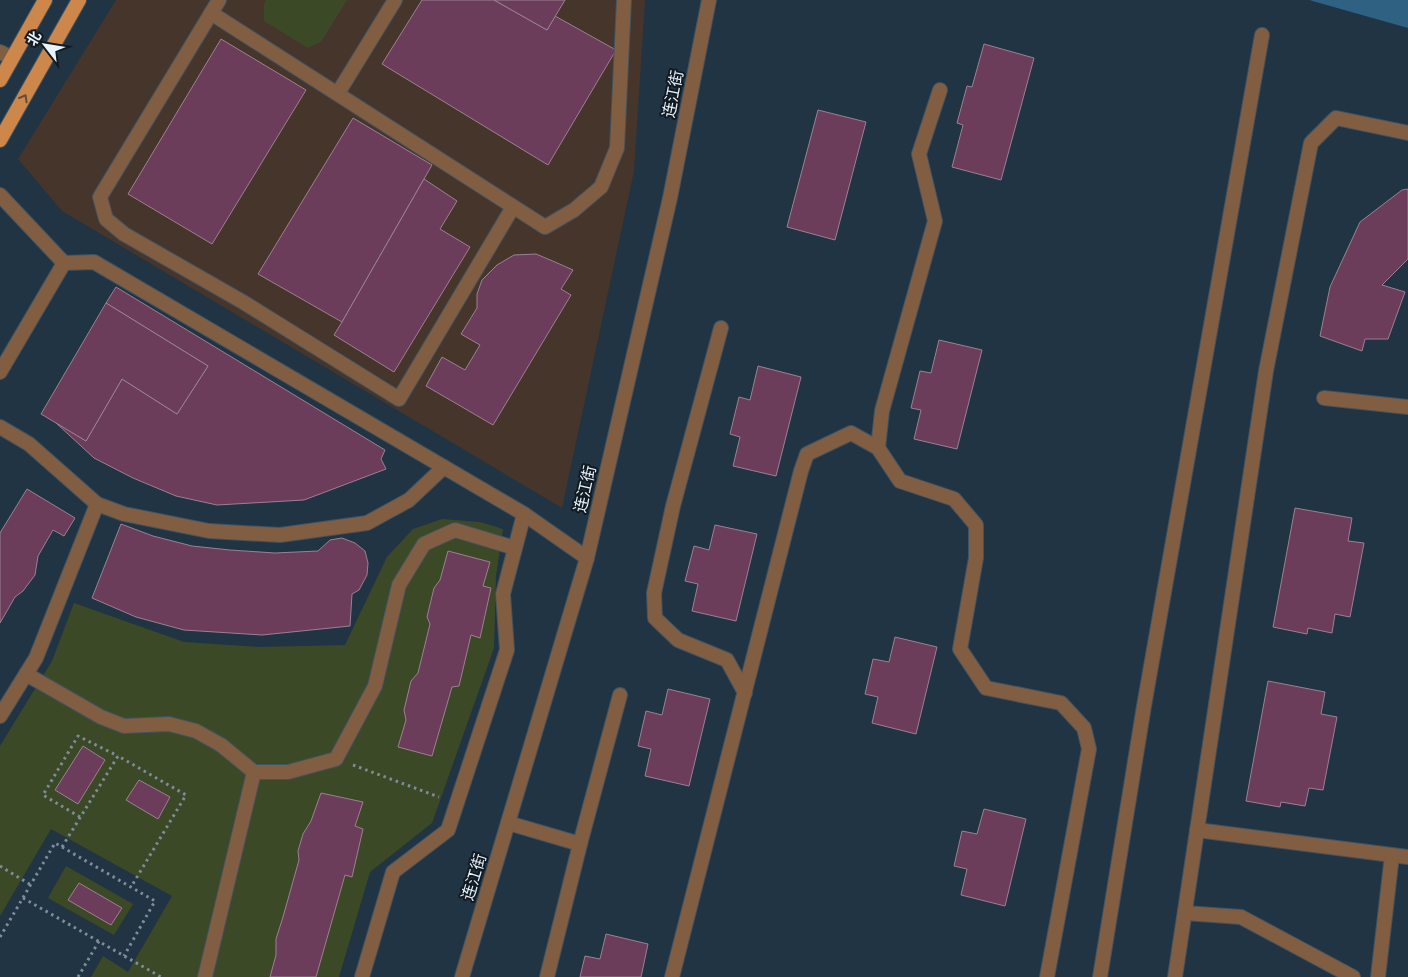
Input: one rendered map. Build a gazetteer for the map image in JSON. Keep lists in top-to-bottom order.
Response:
{
  "streets": {
    "street": ["连江街"]
  },
  "north": "top left"
}
